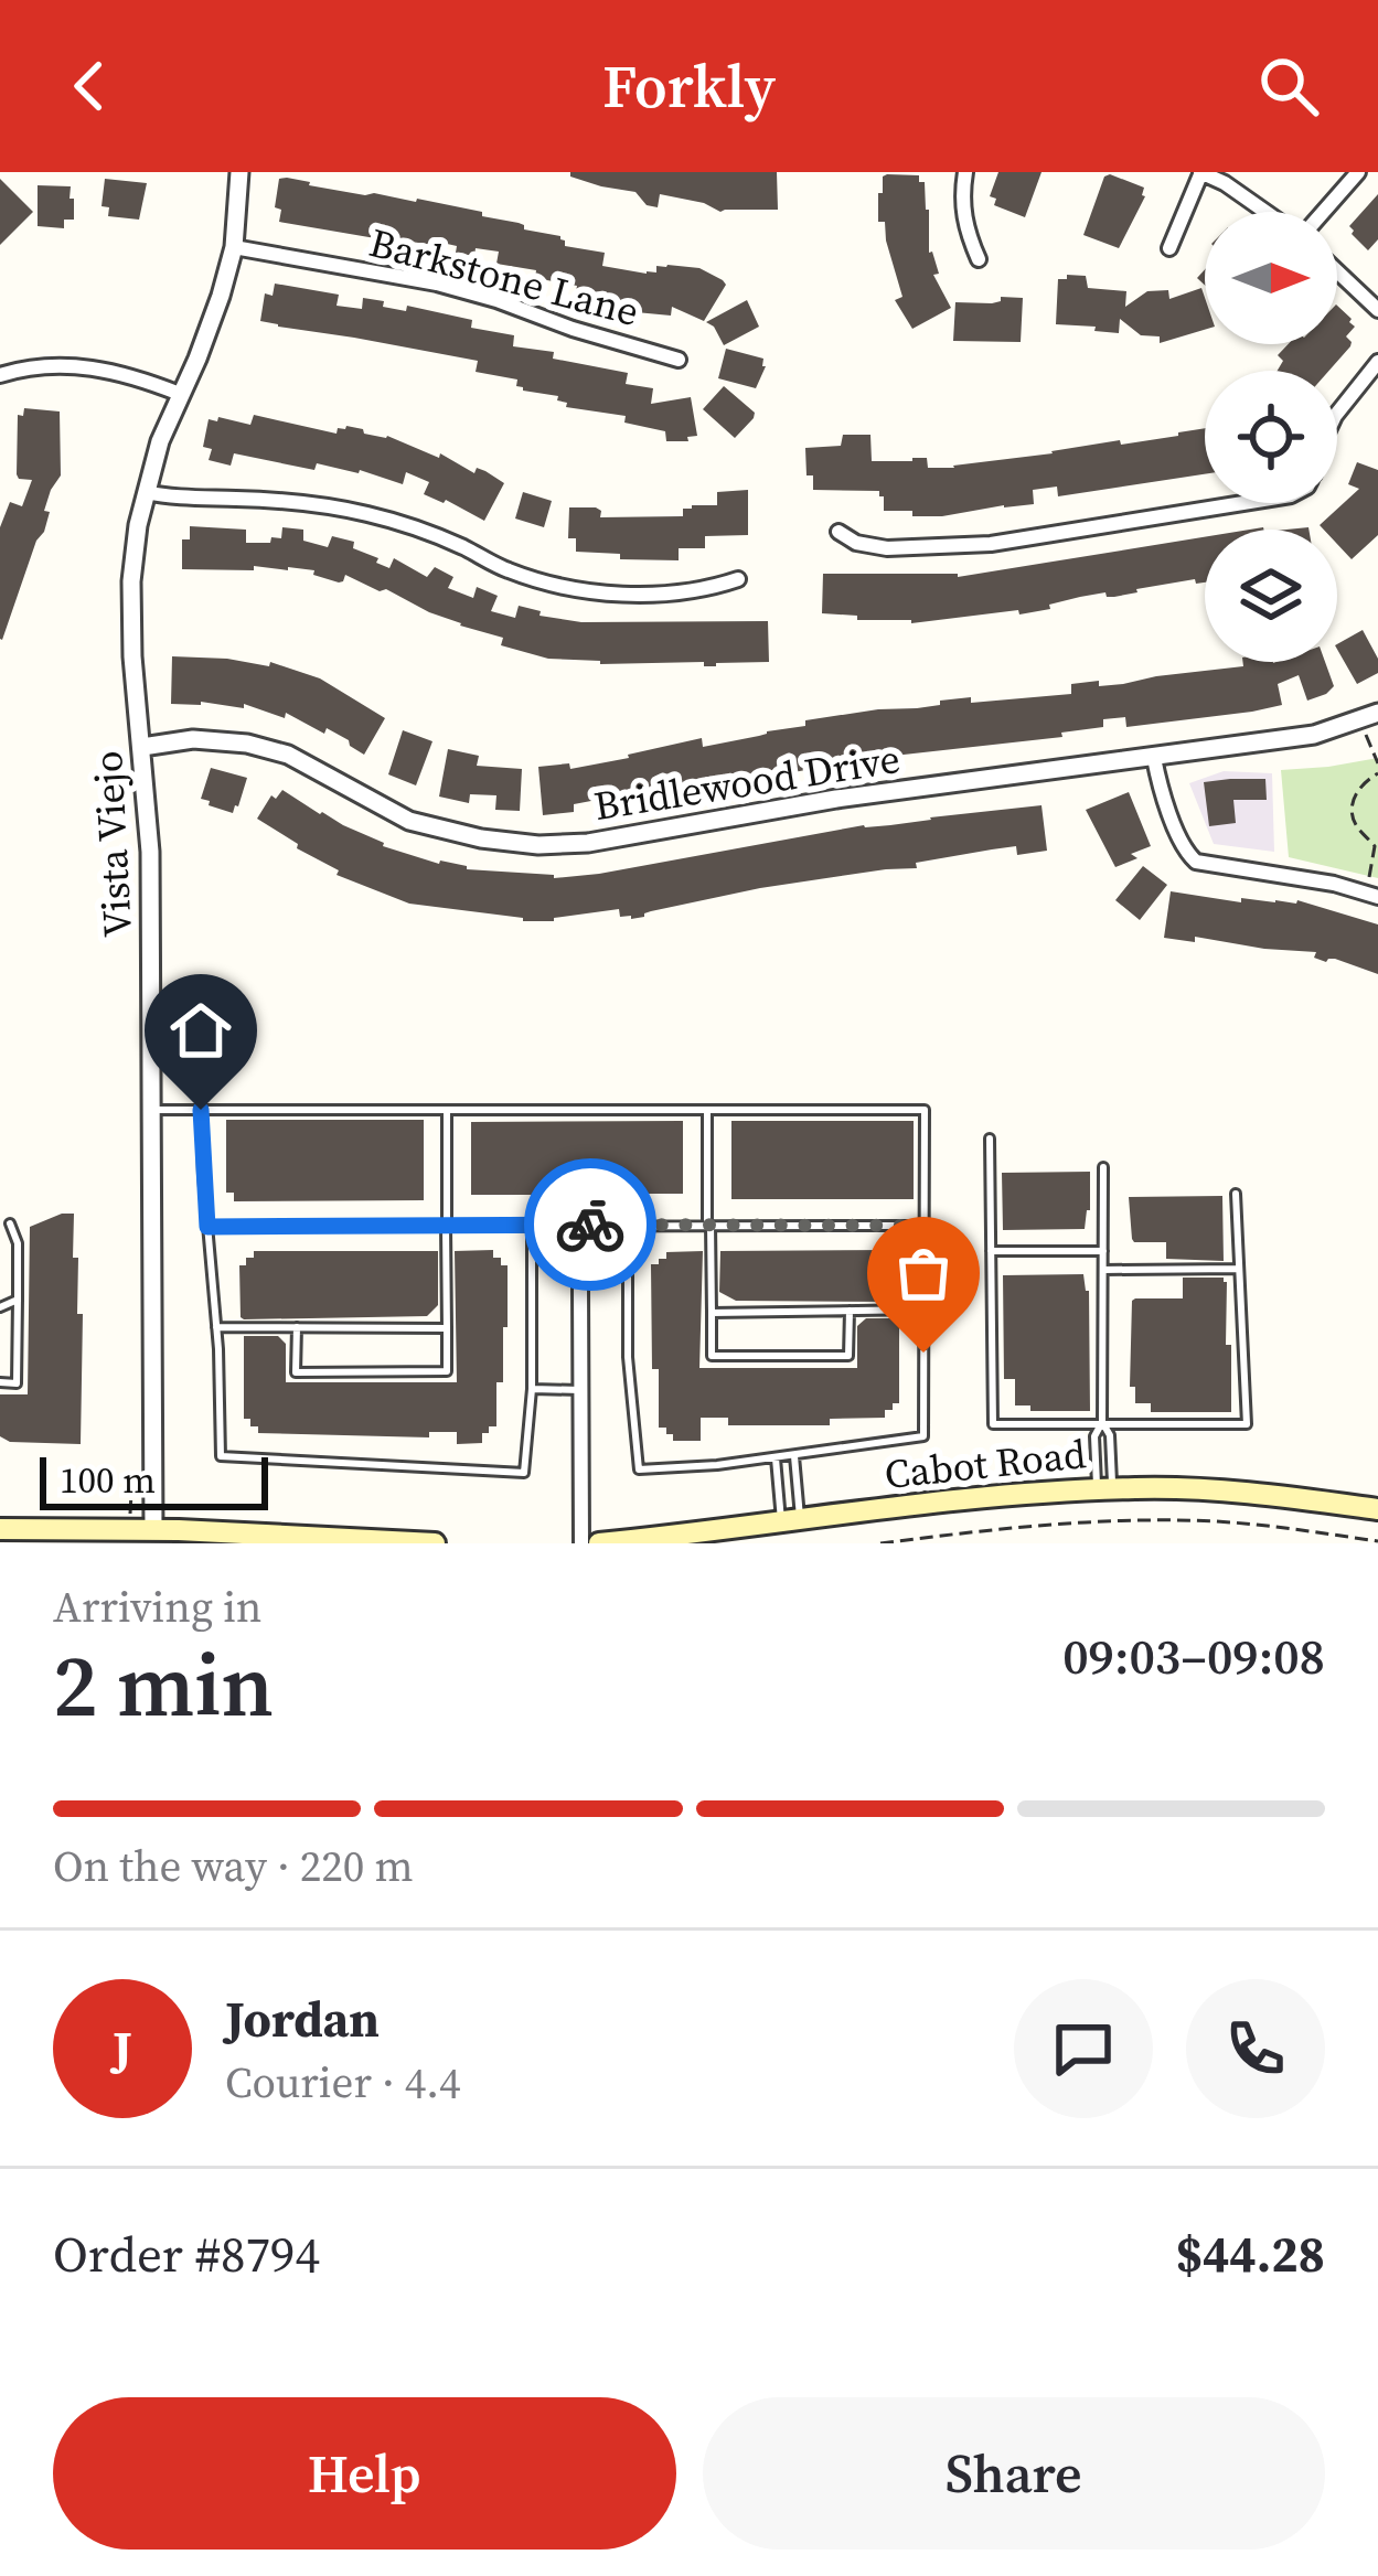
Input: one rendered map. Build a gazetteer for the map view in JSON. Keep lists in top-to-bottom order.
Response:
{
  "streets": {
    "main road": ["Cabot Road"],
    "street": ["Barkstone Lane", "Bridlewood Drive", "Vista Viejo"]
  },
  "crossings": [
    ["Barkstone Lane", "Vista Viejo"],
    ["Bridlewood Drive", "Vista Viejo"]
  ],
  "scale_bar": "100 m",
  "north": "right",
  "page": {
    "header": "Forkly",
    "scale": "100 m",
    "heading": ["2 min", "Arriving in", "09:03–09:08"],
    "panel": [
      "Jordan",
      "Courier · 4.4",
      "Order #8794",
      "$44.28"
    ],
    "bar": "On the way · 220 m",
    "round": "J",
    "buttons": ["Help", "Share"]
  }
}
